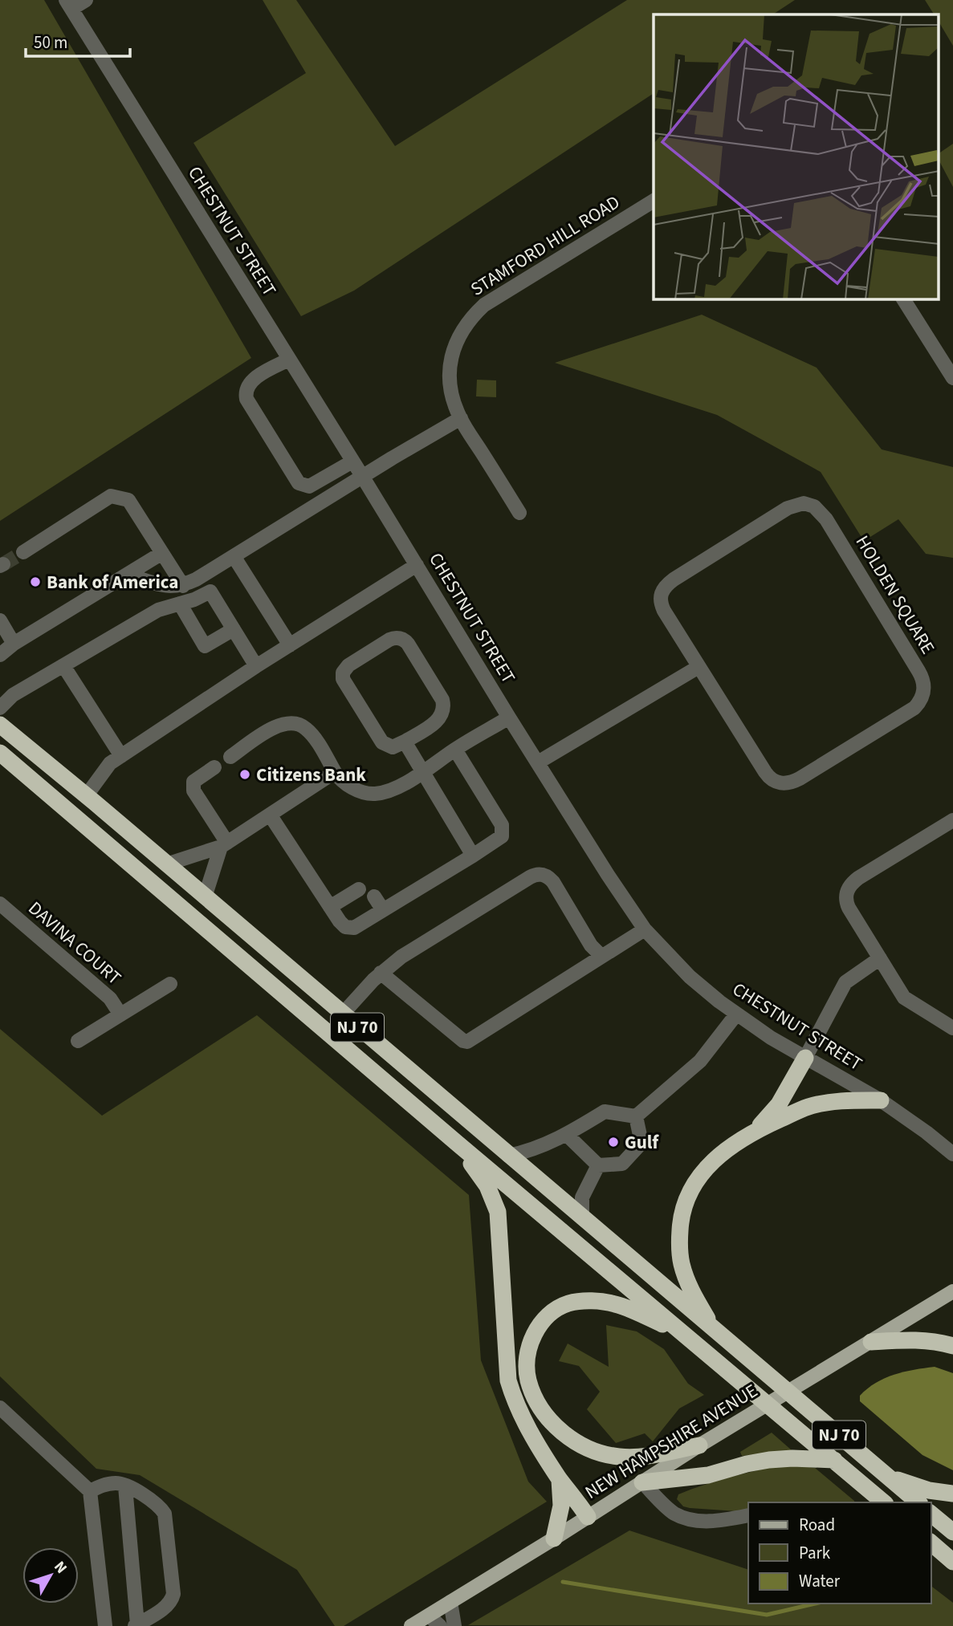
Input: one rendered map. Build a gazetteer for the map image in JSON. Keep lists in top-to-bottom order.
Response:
{
  "streets": {
    "highway": ["NJ 70"],
    "main road": ["NEW HAMPSHIRE AVENUE"],
    "street": [
      "CHESTNUT STREET",
      "STAMFORD HILL ROAD",
      "HOLDEN SQUARE",
      "DAVINA COURT"
    ]
  },
  "crossings": [
    ["NJ 70", "NEW HAMPSHIRE AVENUE"]
  ],
  "places": ["Bank of America", "Citizens Bank", "Gulf"],
  "legend": ["Road", "Park", "Water"],
  "scale_bar": "50 m",
  "north": "top right"
}
